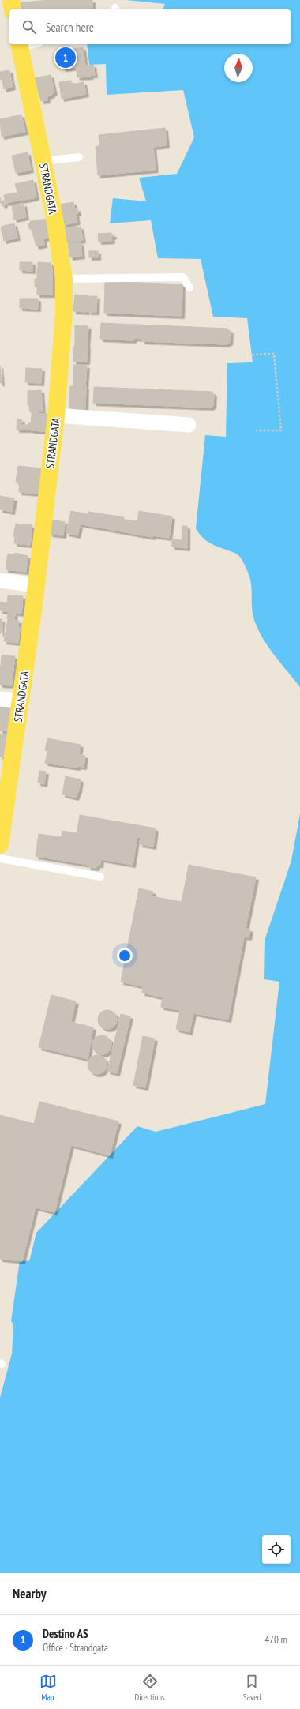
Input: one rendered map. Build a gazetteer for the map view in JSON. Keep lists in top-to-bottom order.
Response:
{
  "streets": {
    "main road": ["STRANDGATA"]
  },
  "north": "top",
  "page": {
    "search": "Search here",
    "pins": "1",
    "heading": "Nearby",
    "list": [
      {
        "mark": "1",
        "name": "Destino AS",
        "note": "Office · Strandgata",
        "value": "470 m"
      }
    ],
    "nav": ["Map", "Directions", "Saved"]
  }
}
